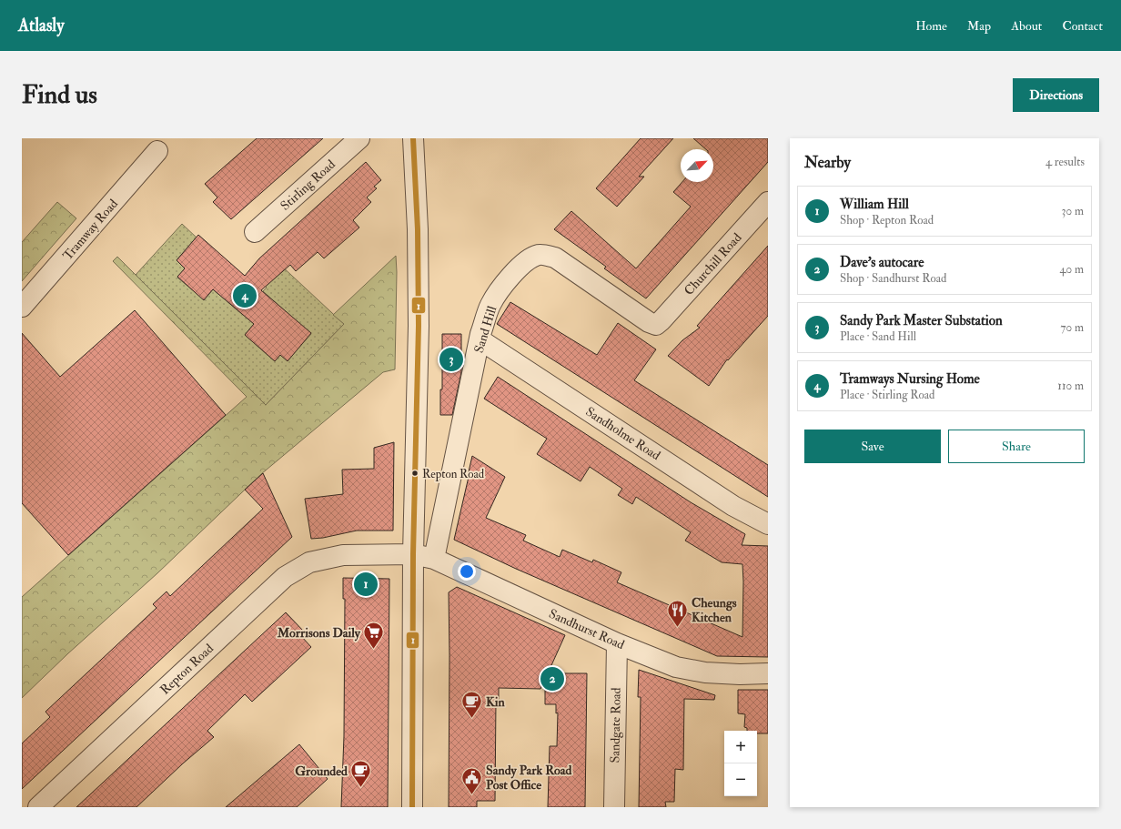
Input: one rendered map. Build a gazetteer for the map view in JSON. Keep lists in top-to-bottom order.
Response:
{
  "streets": {
    "street": [
      "Stirling Road",
      "Tramway Road",
      "Churchill Road",
      "Sand Hill",
      "Sandholme Road",
      "Sandhurst Road",
      "Repton Road",
      "Sandgate Road"
    ]
  },
  "crossings": [
    ["Churchill Road", "Sand Hill"],
    ["Sand Hill", "Sandholme Road"],
    ["Sand Hill", "Sandhurst Road"],
    ["Sandhurst Road", "Repton Road"],
    ["Sandhurst Road", "Sandgate Road"]
  ],
  "places": {
    "other": ["Repton Road"],
    "restaurant": ["Cheungs Kitchen"],
    "supermarket": ["Morrisons Daily"],
    "cafe": ["Kin", "Grounded"],
    "public building": ["Sandy Park Road Post Office"]
  },
  "lines": ["transit line 1"],
  "north": "top right",
  "page": {
    "header": "Atlasly",
    "nav": [
      "Home",
      "Map",
      "About",
      "Contact"
    ],
    "buttons": [
      "Directions",
      ["Save", "Share"]
    ],
    "title": "Find us",
    "heading": ["Nearby", "4 results"],
    "list": [
      {
        "mark": "1",
        "name": "William Hill",
        "note": "Shop · Repton Road",
        "value": "30 m"
      },
      {
        "mark": "2",
        "name": "Dave's autocare",
        "note": "Shop · Sandhurst Road",
        "value": "40 m"
      },
      {
        "mark": "3",
        "name": "Sandy Park Master Substation",
        "note": "Place · Sand Hill",
        "value": "70 m"
      },
      {
        "mark": "4",
        "name": "Tramways Nursing Home",
        "note": "Place · Stirling Road",
        "value": "110 m"
      }
    ],
    "pins": [
      "4",
      "3",
      "1",
      "2"
    ],
    "map_buttons": ["+", "−"]
  }
}
